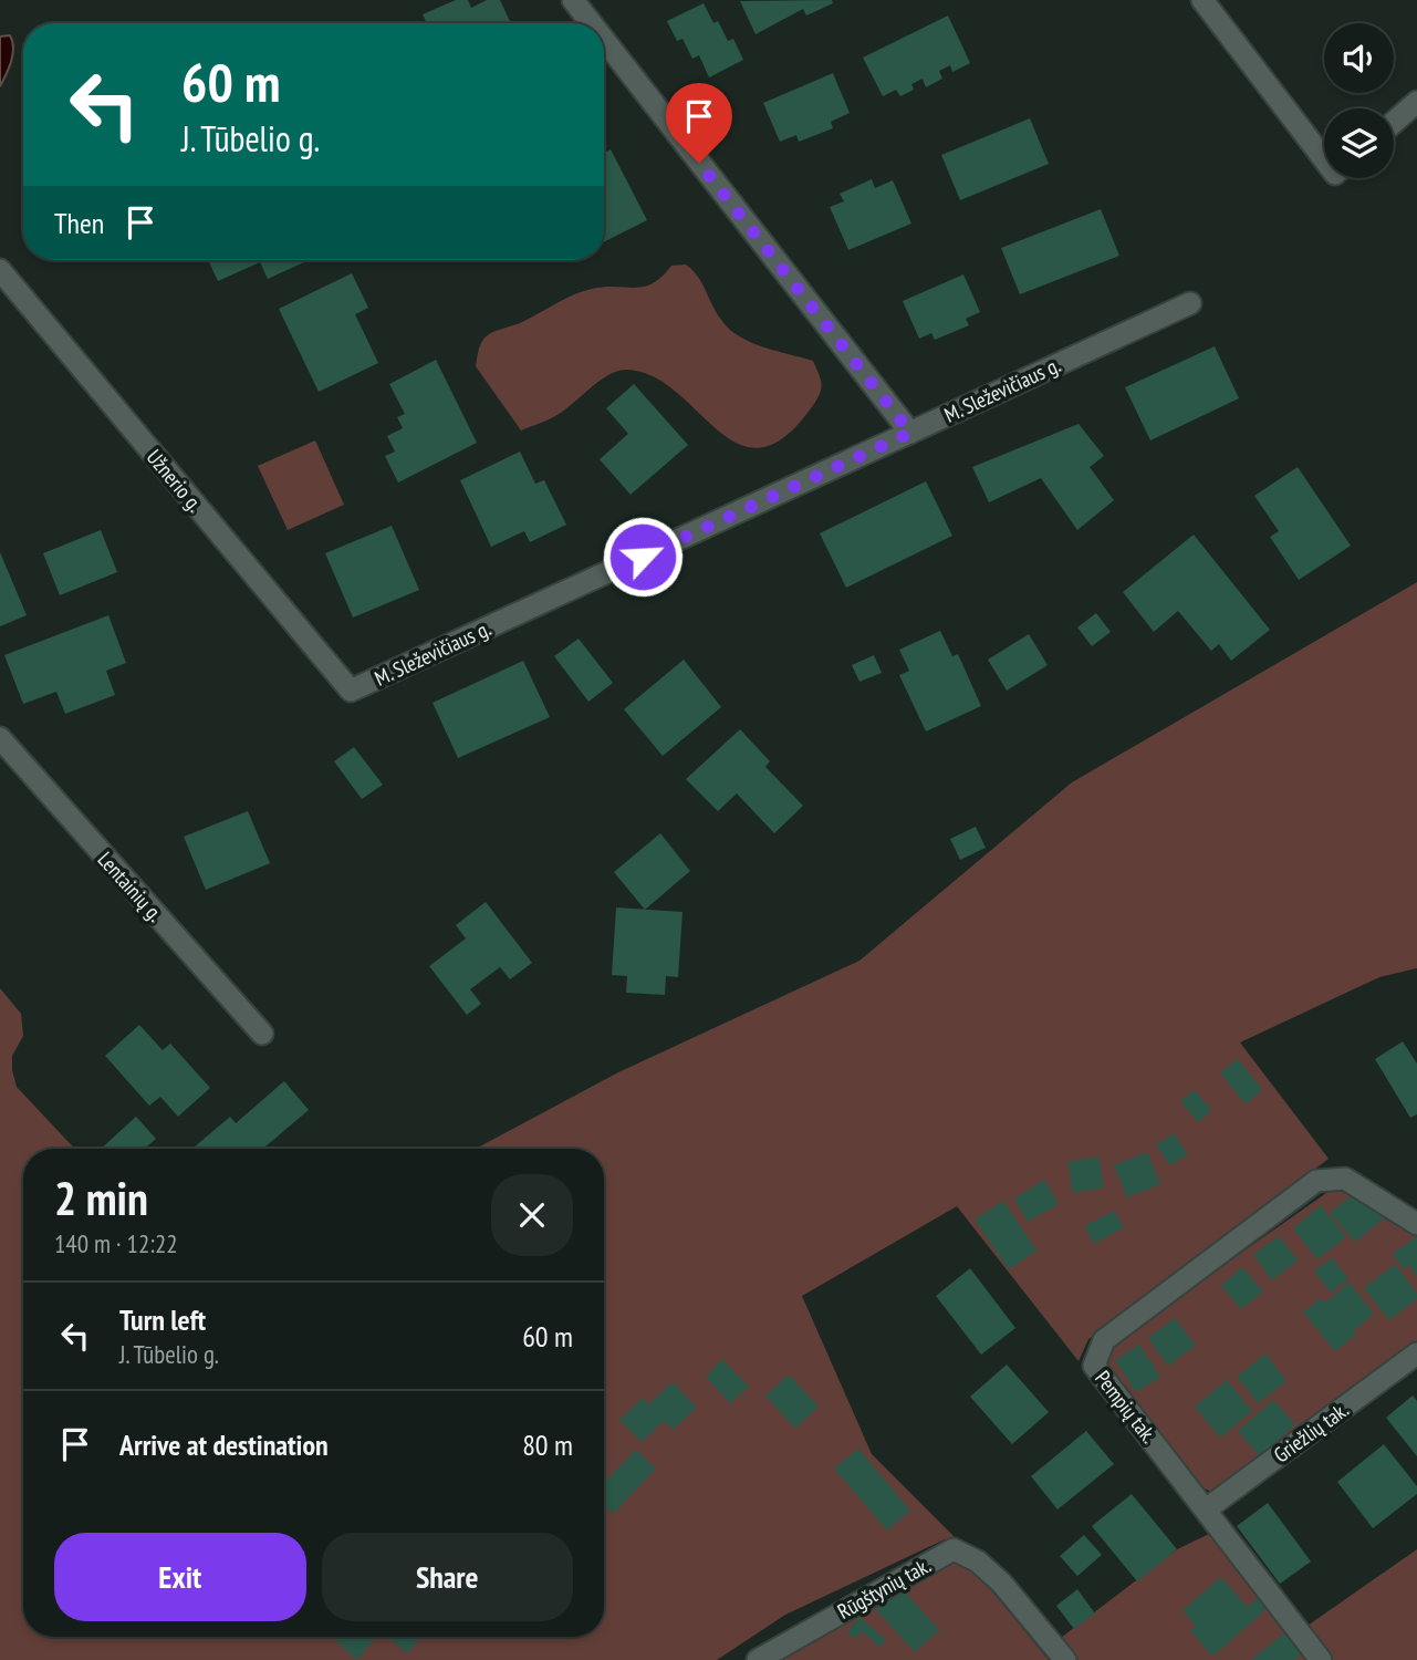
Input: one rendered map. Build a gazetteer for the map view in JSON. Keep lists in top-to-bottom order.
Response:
{
  "streets": {
    "street": [
      "M. Sleževičiaus g.",
      "Užnerio g.",
      "Lentainių g.",
      "Pempių tak.",
      "Griežlių tak.",
      "Rūgštynių tak."
    ]
  },
  "crossings": [
    ["M. Sleževičiaus g.", "Užnerio g."],
    ["Pempių tak.", "Griežlių tak."]
  ],
  "page": {
    "turn": ["60 m", "J. Tūbelio g."],
    "then": "Then",
    "heading": ["2 min", "140 m · 12:22"],
    "list": [
      {
        "name": "Turn left",
        "note": "J. Tūbelio g.",
        "value": "60 m"
      },
      {
        "name": "Arrive at destination",
        "value": "80 m"
      }
    ],
    "buttons": ["Exit", "Share"]
  }
}
